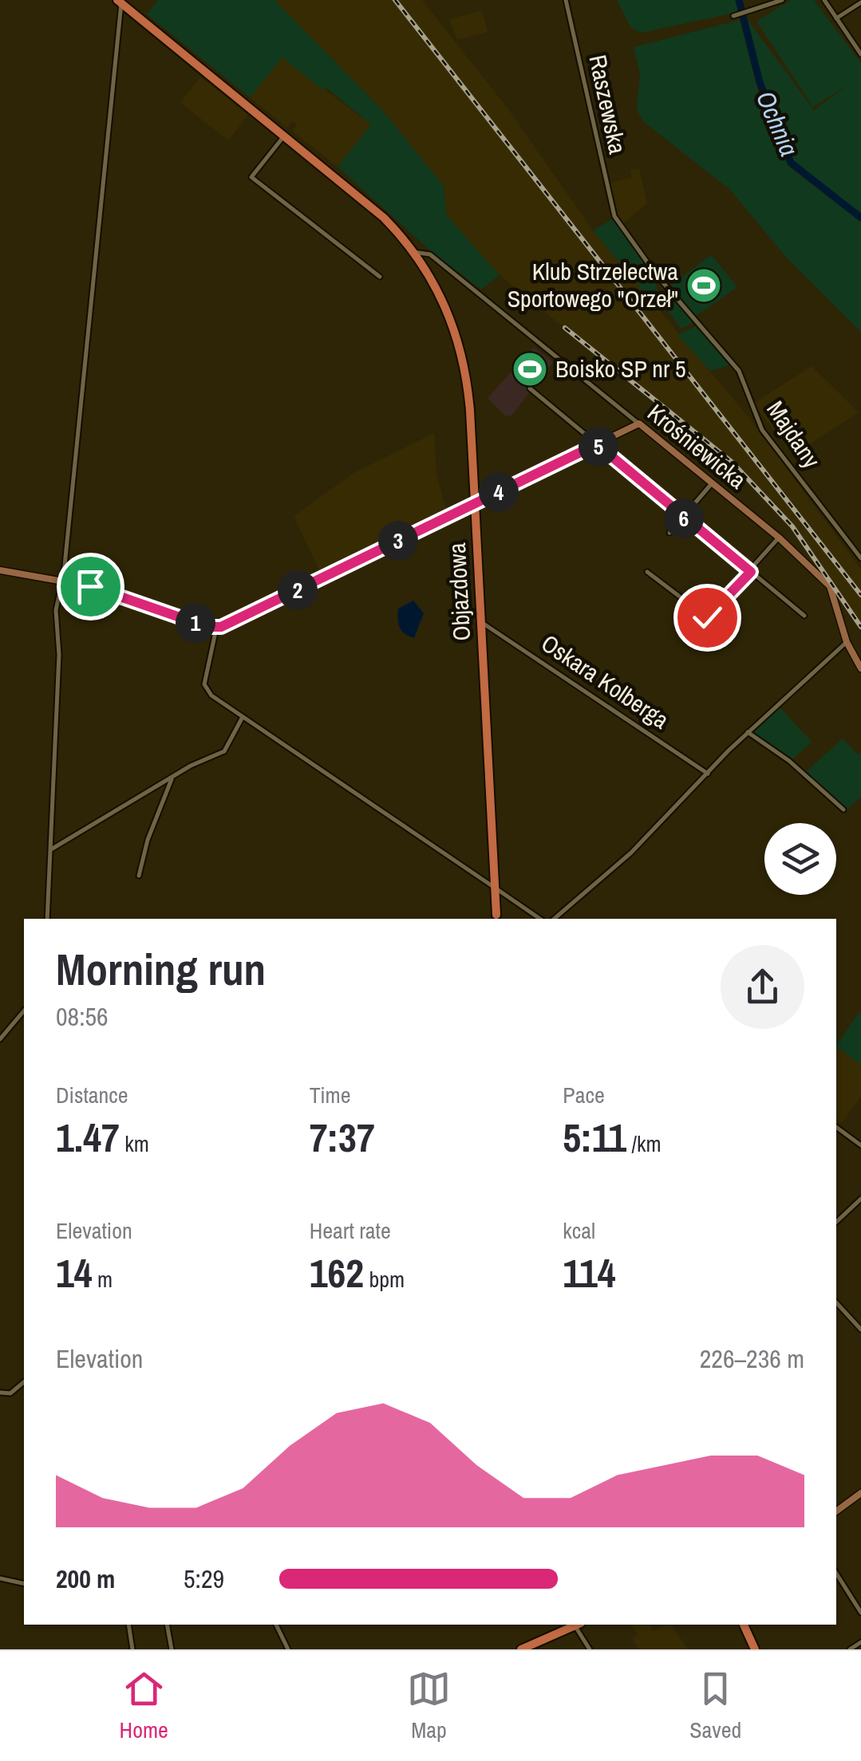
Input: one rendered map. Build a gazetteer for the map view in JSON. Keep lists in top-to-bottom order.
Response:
{
  "streets": {
    "main road": ["Objazdowa"],
    "street": [
      "Raszewska",
      "Majdany",
      "Krośniewicka",
      "Oskara Kolberga"
    ]
  },
  "crossings": [
    ["Raszewska", "Majdany"],
    ["Krośniewicka", "Objazdowa"],
    ["Objazdowa", "Oskara Kolberga"]
  ],
  "water": ["Ochnia"],
  "places": {
    "sports": ["Klub Strzelectwa Sportowego \"Orzeł\"", "Boisko SP nr 5"]
  },
  "page": {
    "pins": [
      "5",
      "4",
      "6",
      "3",
      "2",
      "1"
    ],
    "heading": ["Morning run", "08:56"],
    "stats": [
      ["Distance", "1.47 km"],
      ["Time", "7:37"],
      ["Pace", "5:11 /km"],
      ["Elevation", "14 m"],
      ["Heart rate", "162 bpm"],
      ["kcal", "114"]
    ],
    "chart": ["Elevation", "226–236 m"],
    "list": [
      {
        "name": "200 m",
        "note": "5:29"
      }
    ],
    "tabs": ["Home", "Map", "Saved"]
  }
}
